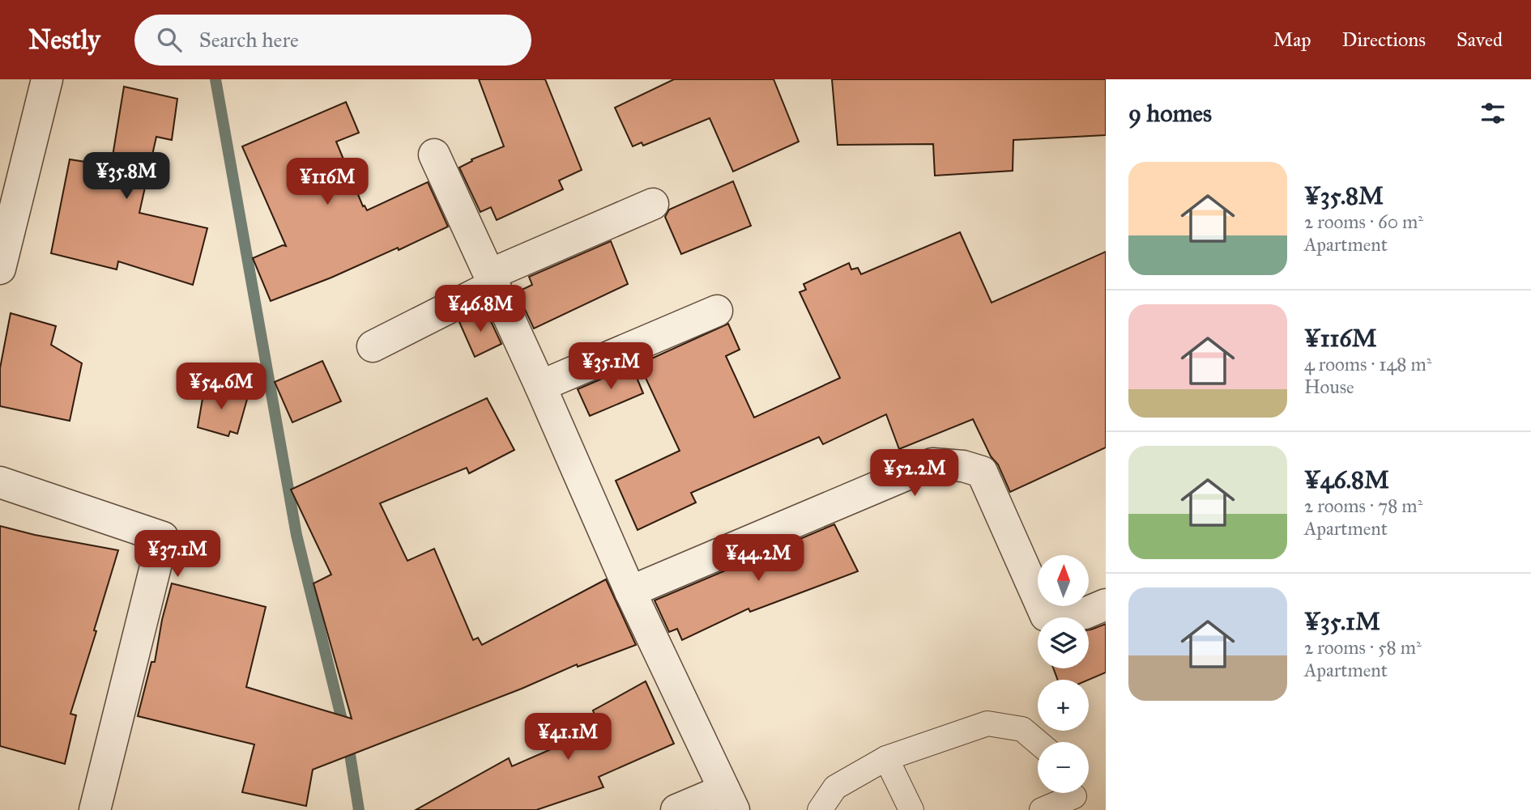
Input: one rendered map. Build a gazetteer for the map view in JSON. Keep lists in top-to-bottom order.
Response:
{
  "north": "top",
  "page": {
    "header": "Nestly",
    "search": "Search here",
    "nav": ["Map", "Directions", "Saved"],
    "heading": "9 homes",
    "list": [
      {
        "name": "¥35.8M",
        "note": "2 rooms · 60 m² · Apartment"
      },
      {
        "name": "¥116M",
        "note": "4 rooms · 148 m² · House"
      },
      {
        "name": "¥46.8M",
        "note": "2 rooms · 78 m² · Apartment"
      },
      {
        "name": "¥35.1M",
        "note": "2 rooms · 58 m² · Apartment"
      }
    ],
    "price": [
      "¥35.8M",
      "¥116M",
      "¥46.8M",
      "¥35.1M",
      "¥54.6M",
      "¥52.2M",
      "¥37.1M",
      "¥44.2M",
      "¥41.1M"
    ],
    "map_buttons": ["+", "−"]
  }
}
